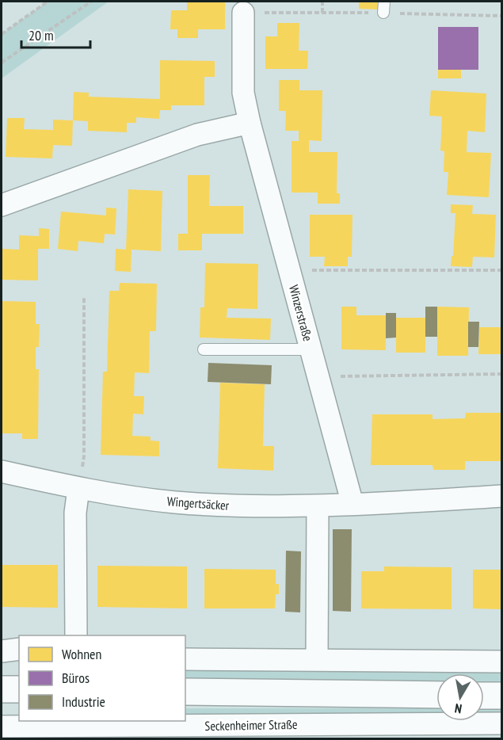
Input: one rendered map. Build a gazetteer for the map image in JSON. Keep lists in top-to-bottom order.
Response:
{
  "streets": {
    "street": ["Winzerstraße", "Wingertsäcker", "Seckenheimer Straße"]
  },
  "crossings": [
    ["Winzerstraße", "Wingertsäcker"]
  ],
  "legend": ["Wohnen", "Büros", "Industrie"],
  "scale_bar": "20 m",
  "north": "bottom"
}
